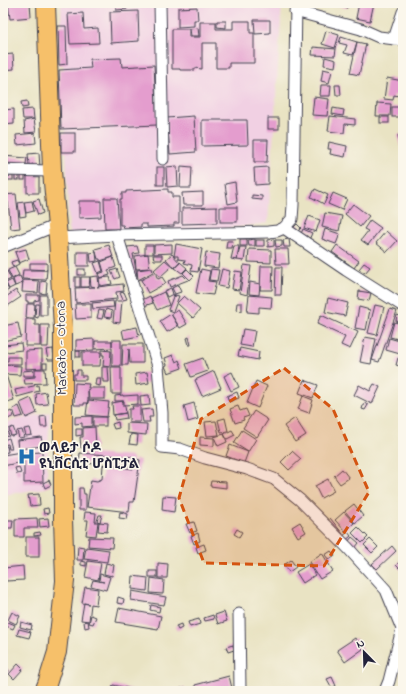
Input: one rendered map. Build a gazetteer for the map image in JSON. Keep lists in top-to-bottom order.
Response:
{
  "streets": {
    "main road": ["Markato - Otona"]
  },
  "places": {
    "hospital": ["ወላይታ ሶዶ ዩኒቨርሲቲ ሆስፒታል"]
  },
  "north": "top left"
}
